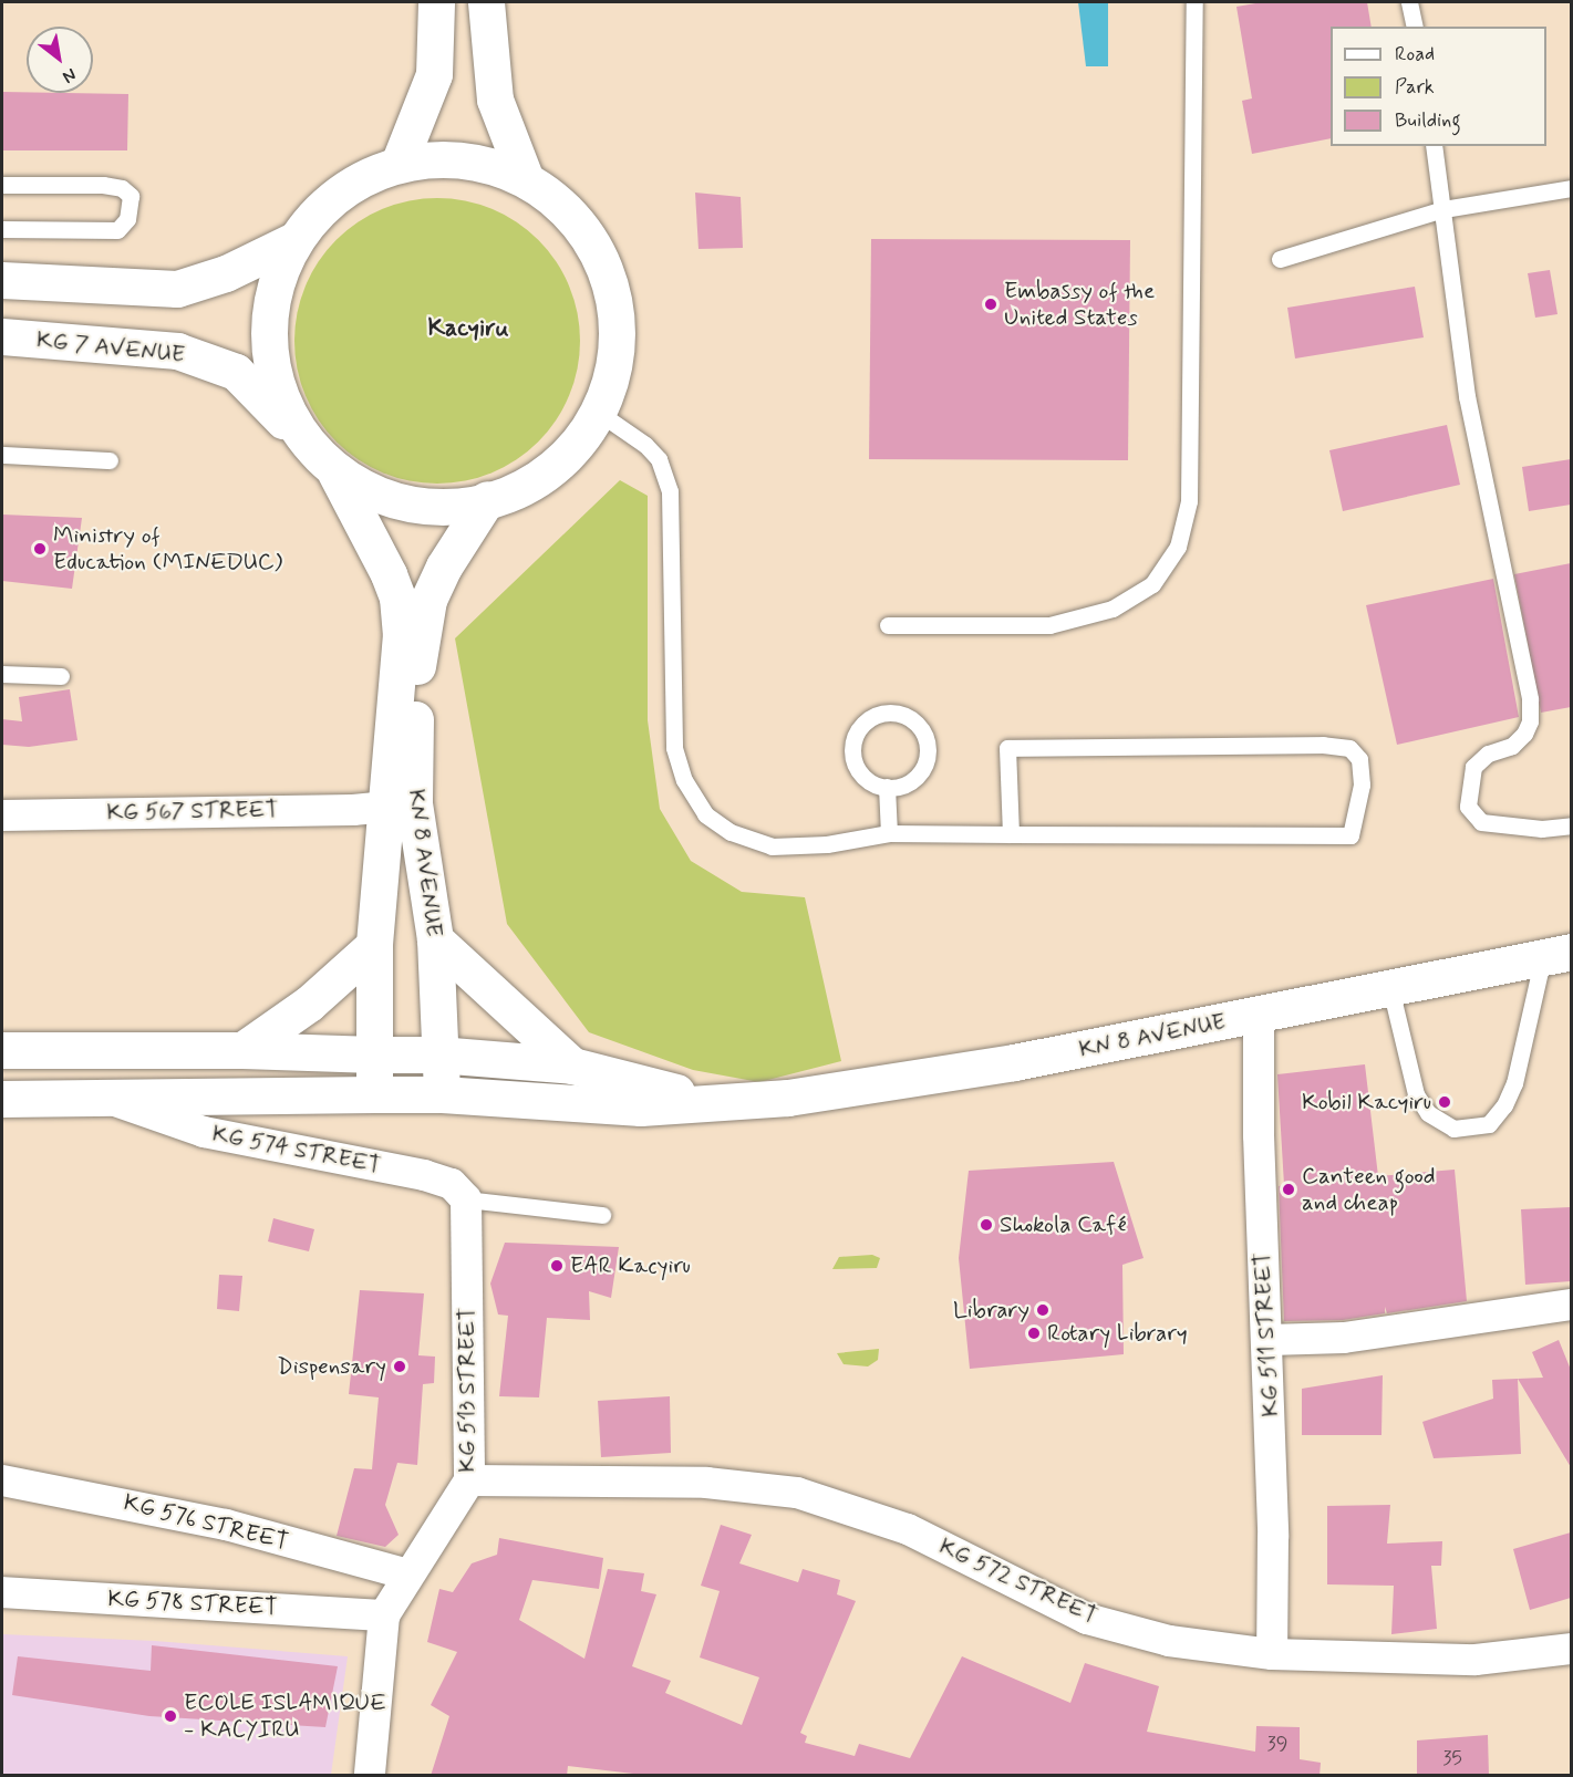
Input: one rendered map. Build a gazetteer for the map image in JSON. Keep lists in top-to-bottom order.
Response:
{
  "streets": {
    "main road": ["KG 7 AVENUE", "KN 8 AVENUE", "KG 574 STREET"],
    "street": [
      "KG 567 STREET",
      "KG 511 STREET",
      "KG 513 STREET",
      "KG 576 STREET",
      "KG 572 STREET",
      "KG 578 STREET"
    ]
  },
  "crossings": [
    ["KG 567 STREET", "KN 8 AVENUE"],
    ["KN 8 AVENUE", "KG 574 STREET"],
    ["KN 8 AVENUE", "KG 511 STREET"],
    ["KG 574 STREET", "KG 513 STREET"],
    ["KG 511 STREET", "KG 572 STREET"],
    ["KG 513 STREET", "KG 576 STREET"],
    ["KG 513 STREET", "KG 572 STREET"],
    ["KG 513 STREET", "KG 578 STREET"]
  ],
  "districts": ["Kacyiru"],
  "places": [
    "Embassy of the United States",
    "Ministry of Education (MINEDUC)",
    "Kobil Kacyiru",
    "Canteen good and cheap",
    "Shokola Café",
    "EAR Kacyiru",
    "Library",
    "Rotary Library",
    "Dispensary",
    "ECOLE ISLAMIQUE - KACYIRU"
  ],
  "house_numbers": ["39", "35"],
  "legend": ["Road", "Park", "Building"],
  "north": "bottom right"
}
